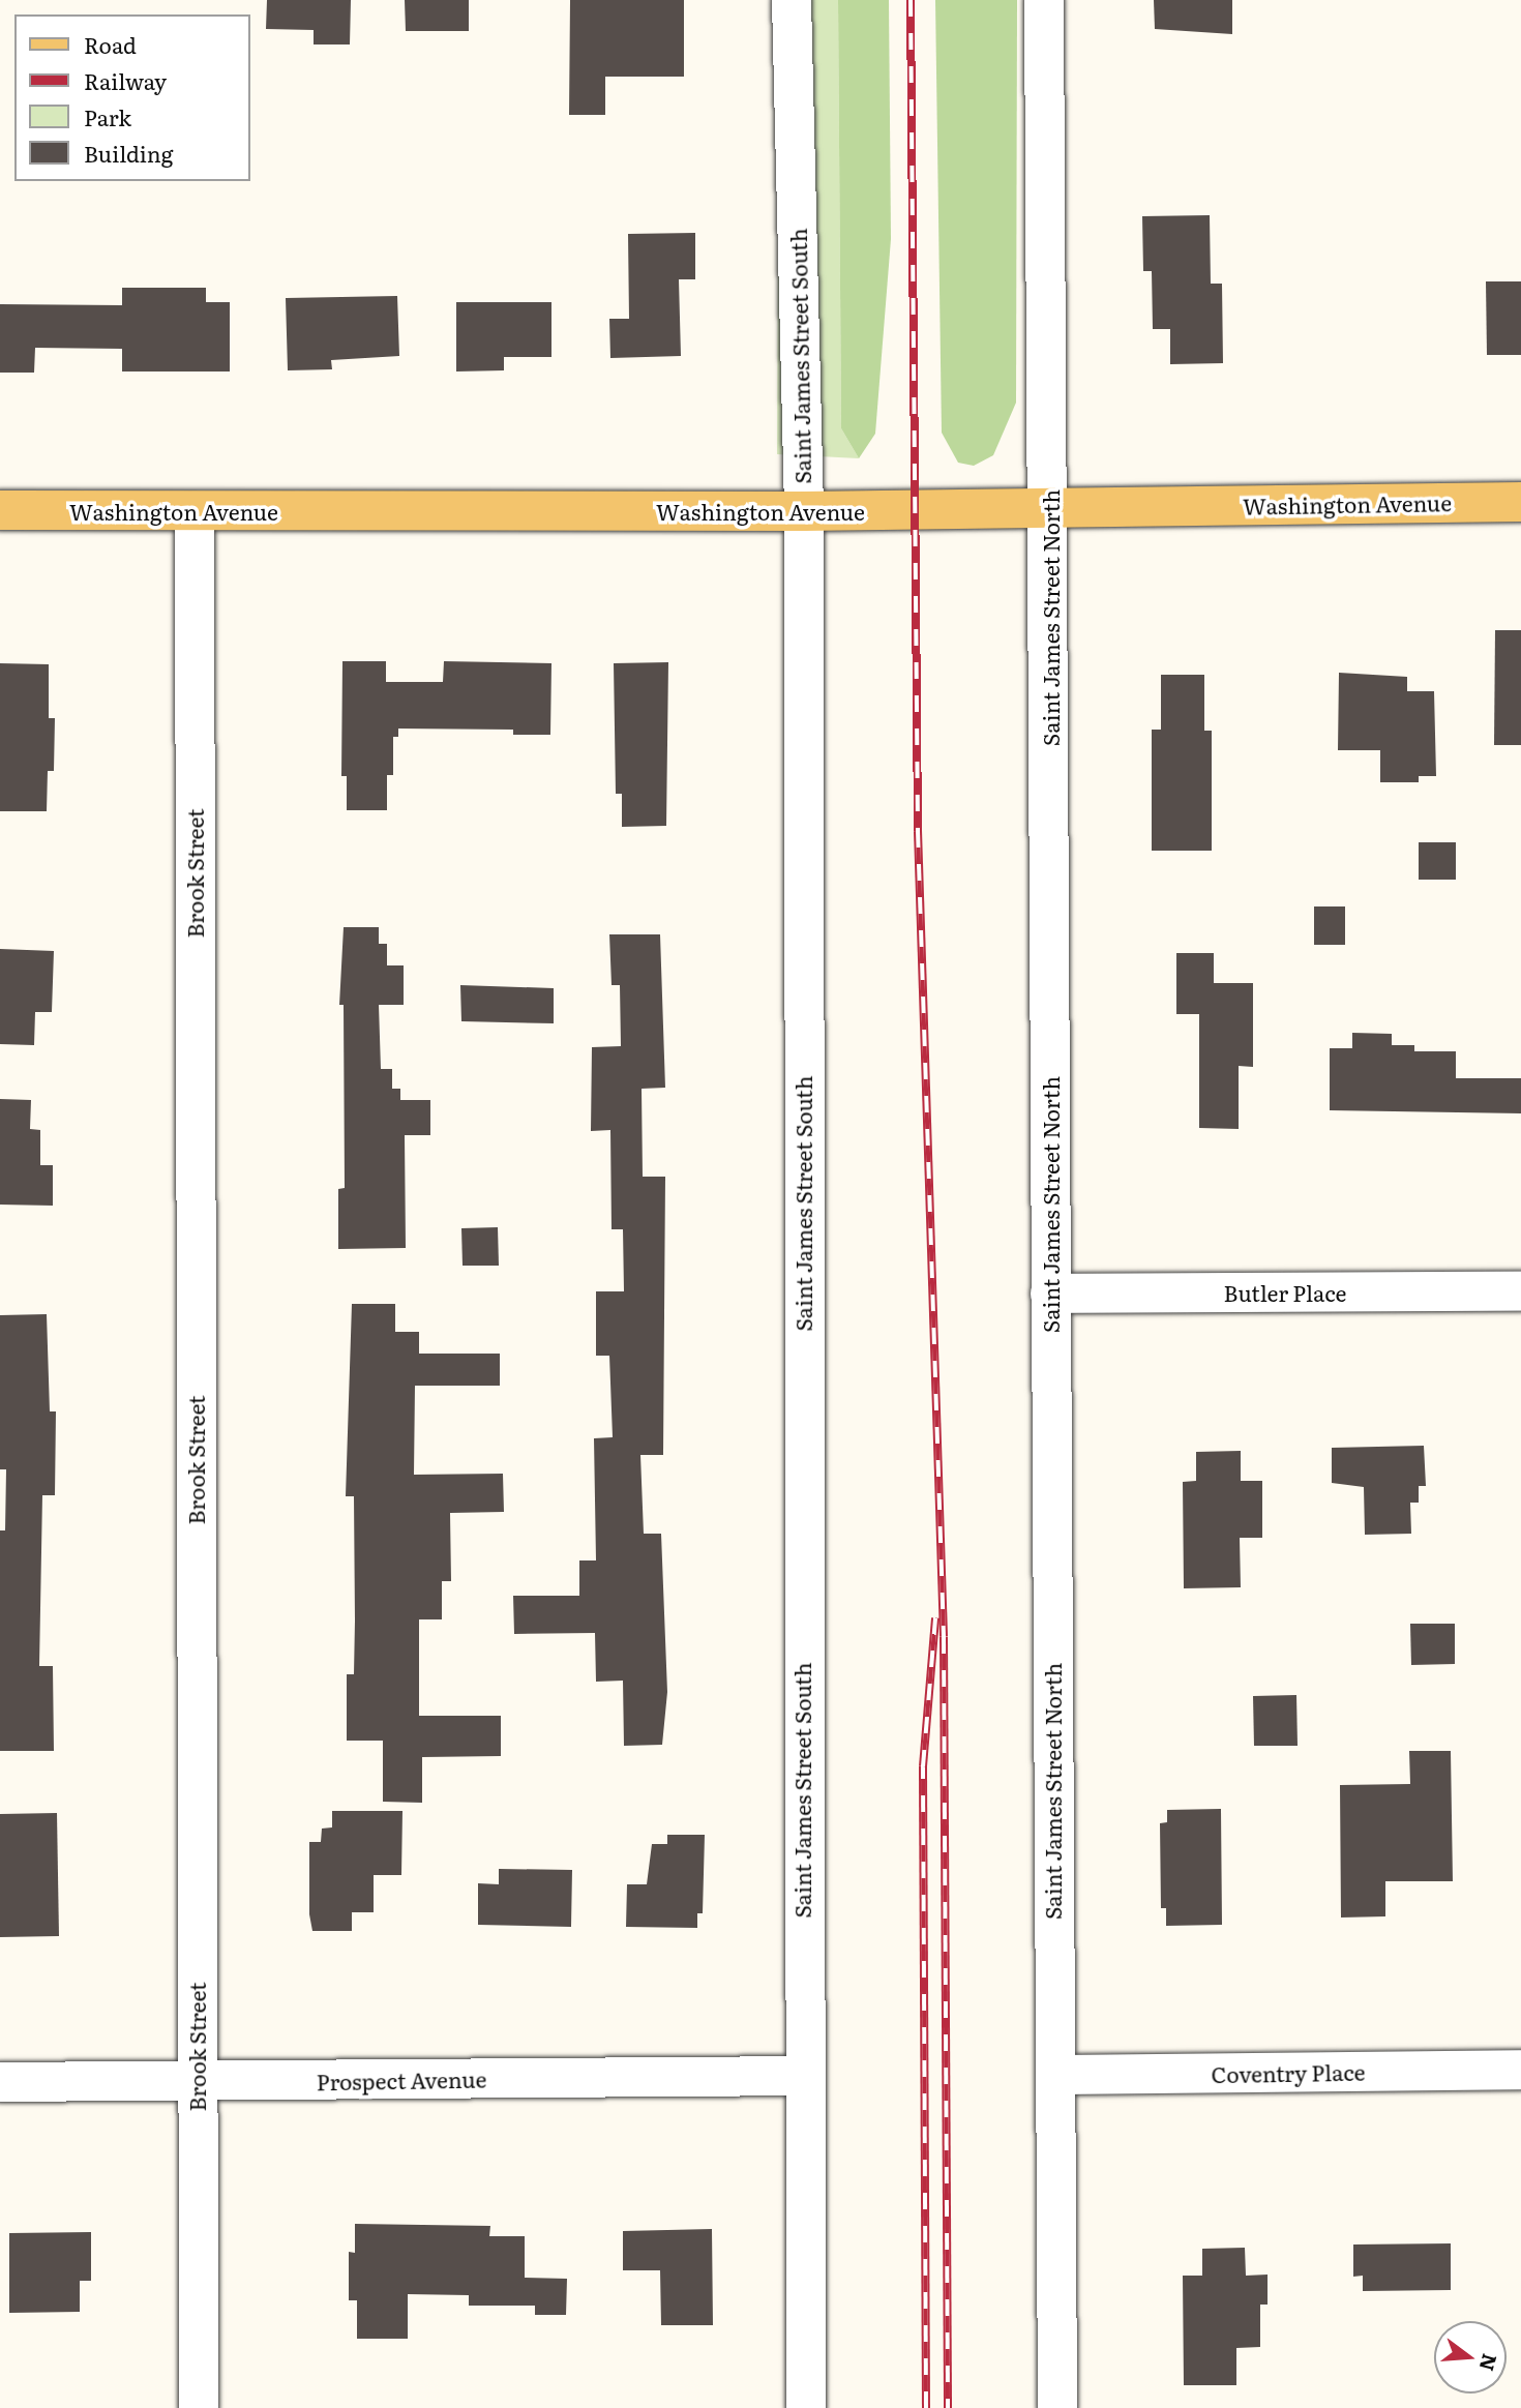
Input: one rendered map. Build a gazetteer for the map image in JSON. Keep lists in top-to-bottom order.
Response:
{
  "streets": {
    "main road": ["Washington Avenue"],
    "street": [
      "Saint James Street South",
      "Saint James Street North",
      "Brook Street",
      "Butler Place",
      "Coventry Place",
      "Prospect Avenue"
    ]
  },
  "crossings": [
    ["Saint James Street South", "Washington Avenue"],
    ["Saint James Street South", "Prospect Avenue"],
    ["Washington Avenue", "Saint James Street North"],
    ["Washington Avenue", "Brook Street"],
    ["Saint James Street North", "Butler Place"],
    ["Saint James Street North", "Coventry Place"],
    ["Brook Street", "Prospect Avenue"]
  ],
  "legend": [
    "Road",
    "Railway",
    "Park",
    "Building"
  ],
  "north": "right"
}
